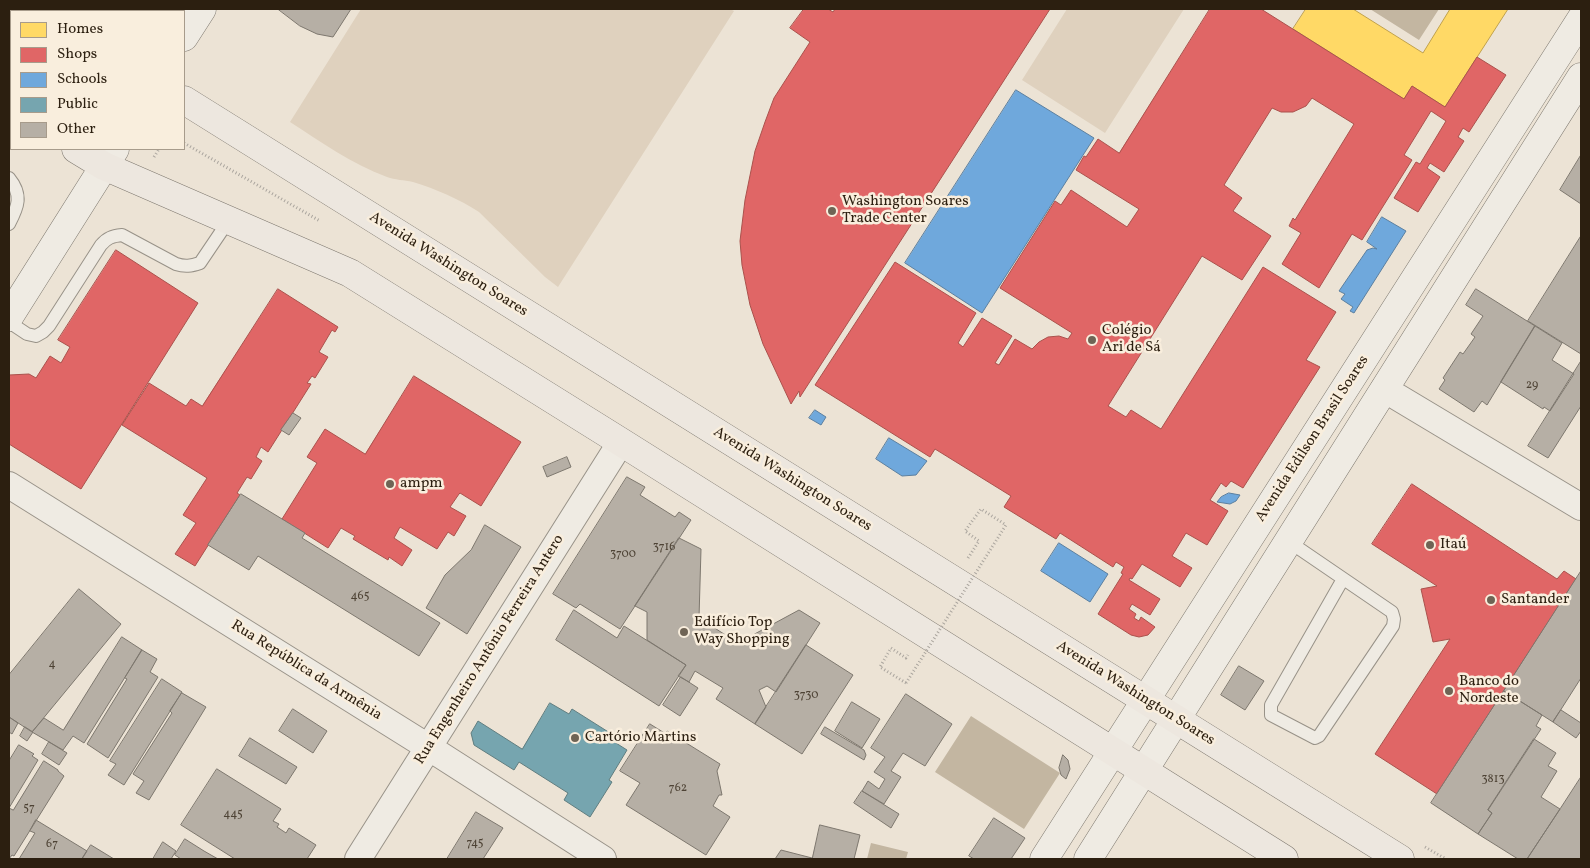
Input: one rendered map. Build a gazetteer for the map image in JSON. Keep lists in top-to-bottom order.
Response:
{
  "streets": {
    "highway": ["Avenida Washington Soares"],
    "main road": ["Avenida Edilson Brasil Soares"],
    "street": ["Rua Engenheiro Antônio Ferreira Antero", "Rua República da Armênia"]
  },
  "crossings": [
    ["Avenida Washington Soares", "Avenida Edilson Brasil Soares"],
    ["Rua Engenheiro Antônio Ferreira Antero", "Rua República da Armênia"]
  ],
  "places": [
    "Washington Soares Trade Center",
    "Colégio Ari de Sá",
    "ampm",
    "Itaú",
    "Santander",
    "Edifício Top Way Shopping",
    "Banco do Nordeste",
    "Cartório Martins"
  ],
  "house_numbers": [
    "29",
    "3716",
    "3700",
    "465",
    "4",
    "3730",
    "3813",
    "762",
    "57",
    "445",
    "745",
    "67"
  ],
  "legend": [
    "Homes",
    "Shops",
    "Schools",
    "Public",
    "Other"
  ]
}
